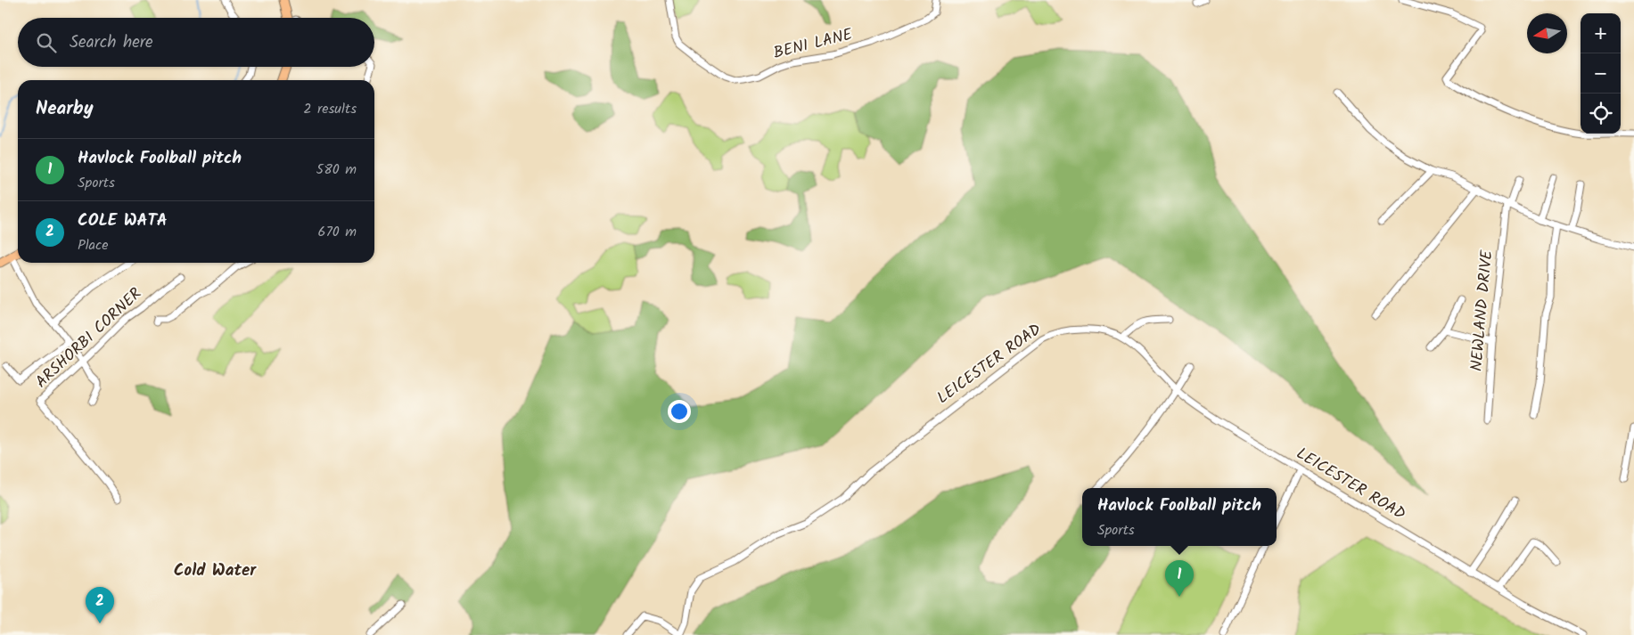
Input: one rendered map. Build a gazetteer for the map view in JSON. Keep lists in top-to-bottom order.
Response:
{
  "streets": {
    "street": [
      "BENI LANE",
      "NEWLAND DRIVE",
      "ARSHORBI CORNER",
      "LEICESTER ROAD"
    ]
  },
  "districts": ["Cold Water"],
  "north": "left",
  "page": {
    "map_buttons": ["+", "−"],
    "search": "Search here",
    "heading": ["Nearby", "2 results"],
    "list": [
      {
        "mark": "1",
        "name": "Havlock Foolball pitch",
        "note": "Sports",
        "value": "580 m"
      },
      {
        "mark": "2",
        "name": "COLE WATA",
        "note": "Place",
        "value": "670 m"
      }
    ],
    "popup": ["Havlock Foolball pitch", "Sports"],
    "pins": ["1", "2"]
  }
}
